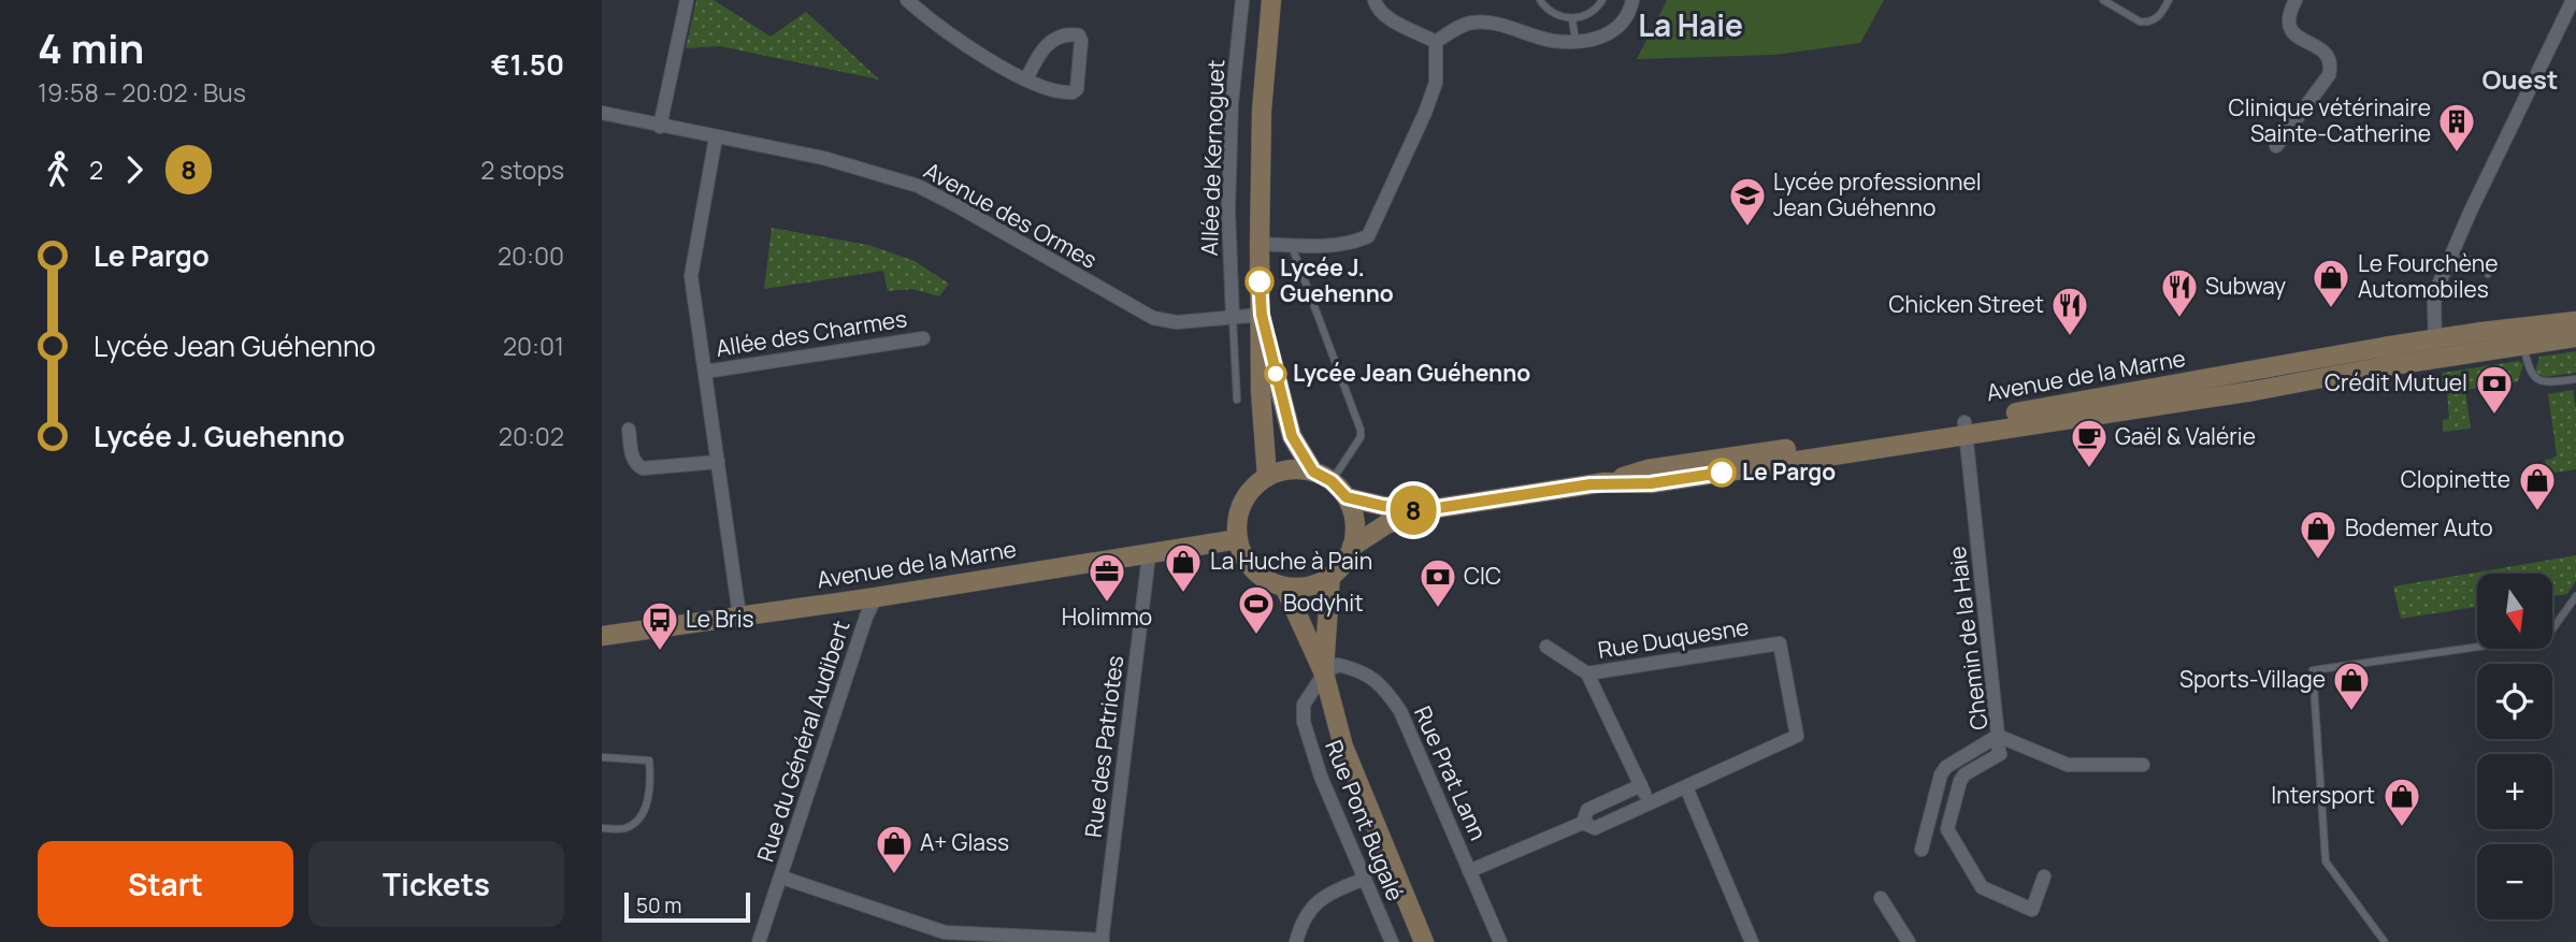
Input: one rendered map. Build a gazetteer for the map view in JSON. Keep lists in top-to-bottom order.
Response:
{
  "streets": {
    "main road": ["Avenue de la Marne"],
    "street": [
      "Allée de Kernoguet",
      "Avenue des Ormes",
      "Allée des Charmes",
      "Chemin de la Haie",
      "Rue Duquesne",
      "Rue du Général Audibert",
      "Rue des Patriotes",
      "Rue Prat Lann",
      "Rue Pont Bugalé"
    ]
  },
  "crossings": [
    ["Allée de Kernoguet", "Avenue des Ormes"],
    ["Avenue de la Marne", "Chemin de la Haie"],
    ["Avenue de la Marne", "Rue du Général Audibert"],
    ["Avenue de la Marne", "Rue des Patriotes"],
    ["Rue Prat Lann", "Rue Pont Bugalé"]
  ],
  "districts": ["La Haie", "Ouest"],
  "places": {
    "building": ["Clinique vétérinaire Sainte-Catherine"],
    "school or university": ["Lycée professionnel Jean Guéhenno"],
    "other": ["Lycée J. Guehenno", "Lycée Jean Guéhenno", "Le Pargo"],
    "shop": [
      "Le Fourchène Automobiles",
      "Clopinette",
      "Bodemer Auto",
      "La Huche à Pain",
      "Sports-Village",
      "Intersport",
      "A+ Glass"
    ],
    "restaurant": ["Subway", "Chicken Street"],
    "bank": ["Crédit Mutuel", "CIC"],
    "cafe": ["Gaël & Valérie"],
    "office": ["Holimmo"],
    "sports": ["Bodyhit"],
    "bus stop": ["Le Bris"]
  },
  "lines": ["bus line 8"],
  "scale_bar": "50 m",
  "north": "bottom",
  "page": {
    "heading": ["4 min", "19:58 – 20:02 · Bus", "€1.50"],
    "on_map": "8",
    "legs": ["2", "8", "2 stops"],
    "list": [
      {
        "name": "Le Pargo",
        "value": "20:00"
      },
      {
        "name": "Lycée Jean Guéhenno",
        "value": "20:01"
      },
      {
        "name": "Lycée J. Guehenno",
        "value": "20:02"
      }
    ],
    "map_buttons": ["+", "−"],
    "buttons": ["Start", "Tickets"],
    "scale": "50 m"
  }
}
